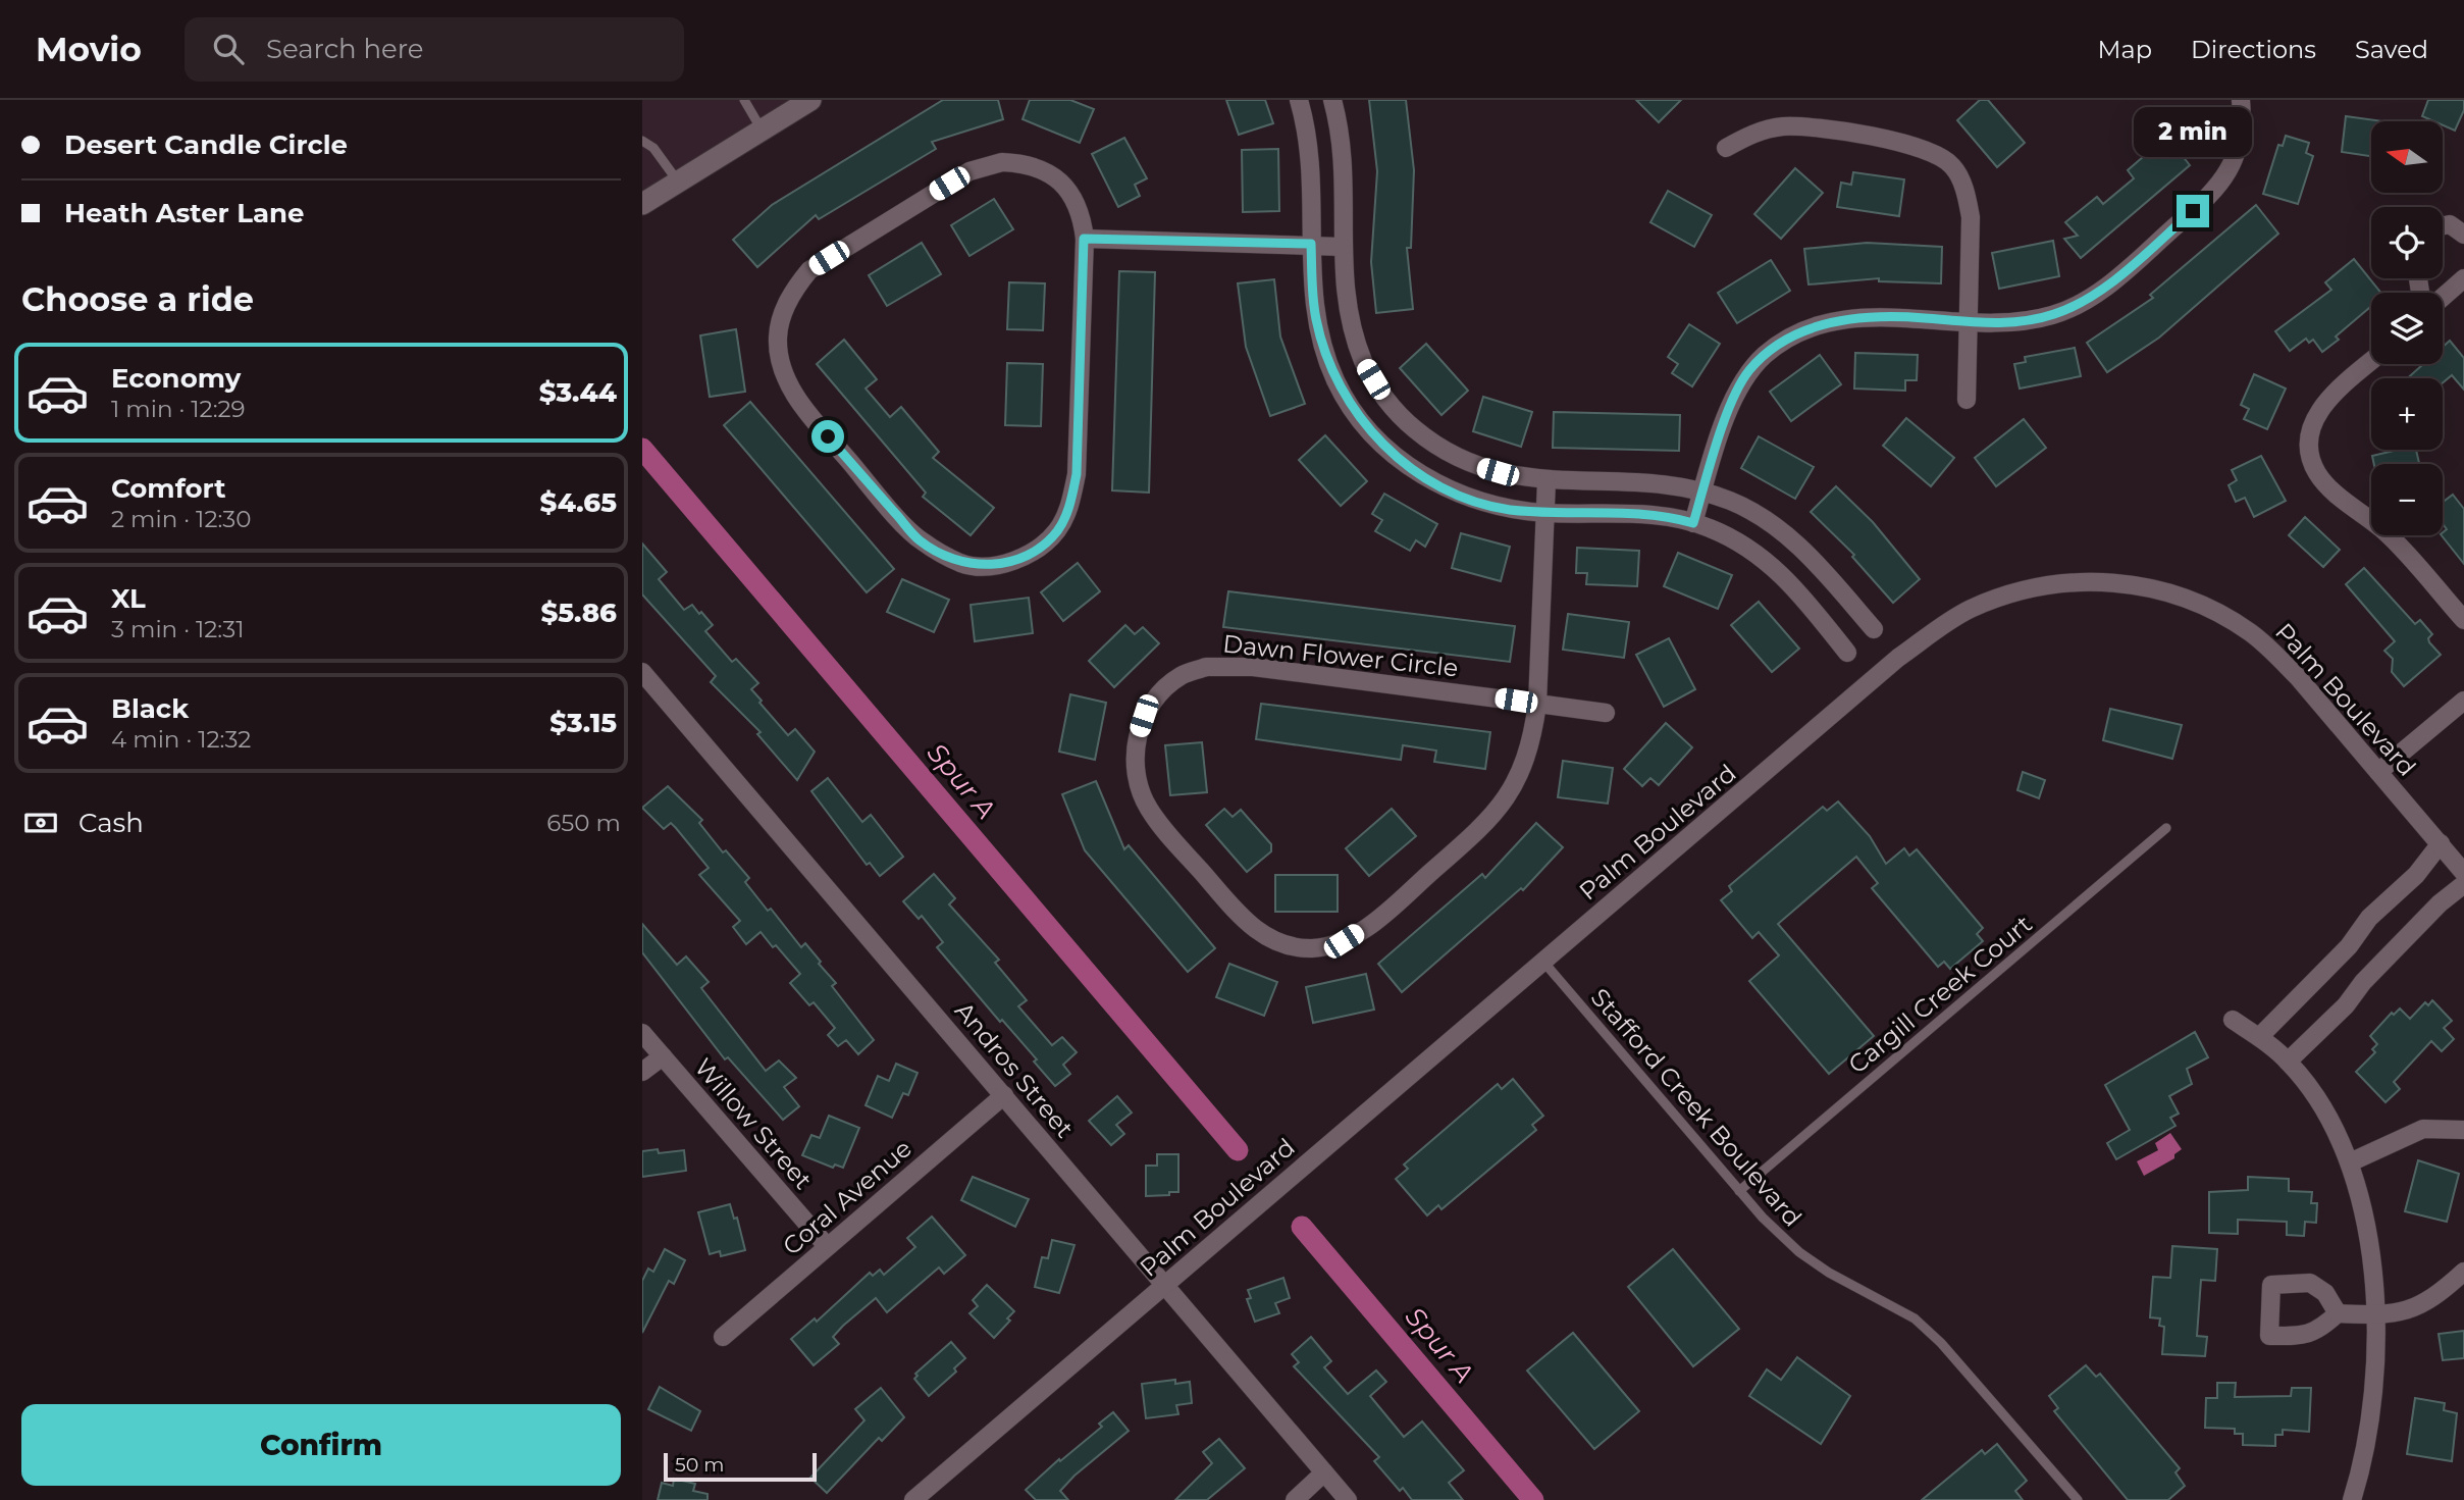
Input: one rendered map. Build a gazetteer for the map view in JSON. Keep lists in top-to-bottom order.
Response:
{
  "streets": {
    "street": [
      "Dawn Flower Circle",
      "Palm Boulevard",
      "Andros Street",
      "Willow Street",
      "Coral Avenue"
    ],
    "lane": ["Cargill Creek Court", "Stafford Creek Boulevard"]
  },
  "crossings": [
    ["Palm Boulevard", "Andros Street"],
    ["Palm Boulevard", "Stafford Creek Boulevard"],
    ["Cargill Creek Court", "Stafford Creek Boulevard"],
    ["Andros Street", "Coral Avenue"],
    ["Willow Street", "Coral Avenue"]
  ],
  "water": ["Spur A"],
  "scale_bar": "50 m",
  "north": "left",
  "page": {
    "header": "Movio",
    "search": "Search here",
    "nav": ["Map", "Directions", "Saved"],
    "banner": ["Desert Candle Circle", "Heath Aster Lane"],
    "bubble": "2 min",
    "map_buttons": ["+", "−"],
    "heading": "Choose a ride",
    "list": [
      {
        "name": "Economy",
        "note": "1 min · 12:29",
        "value": "$3.44"
      },
      {
        "name": "Comfort",
        "note": "2 min · 12:30",
        "value": "$4.65"
      },
      {
        "name": "XL",
        "note": "3 min · 12:31",
        "value": "$5.86"
      },
      {
        "name": "Black",
        "note": "4 min · 12:32",
        "value": "$3.15"
      }
    ],
    "pay": ["Cash", "650 m"],
    "buttons": "Confirm",
    "scale": "50 m"
  }
}
